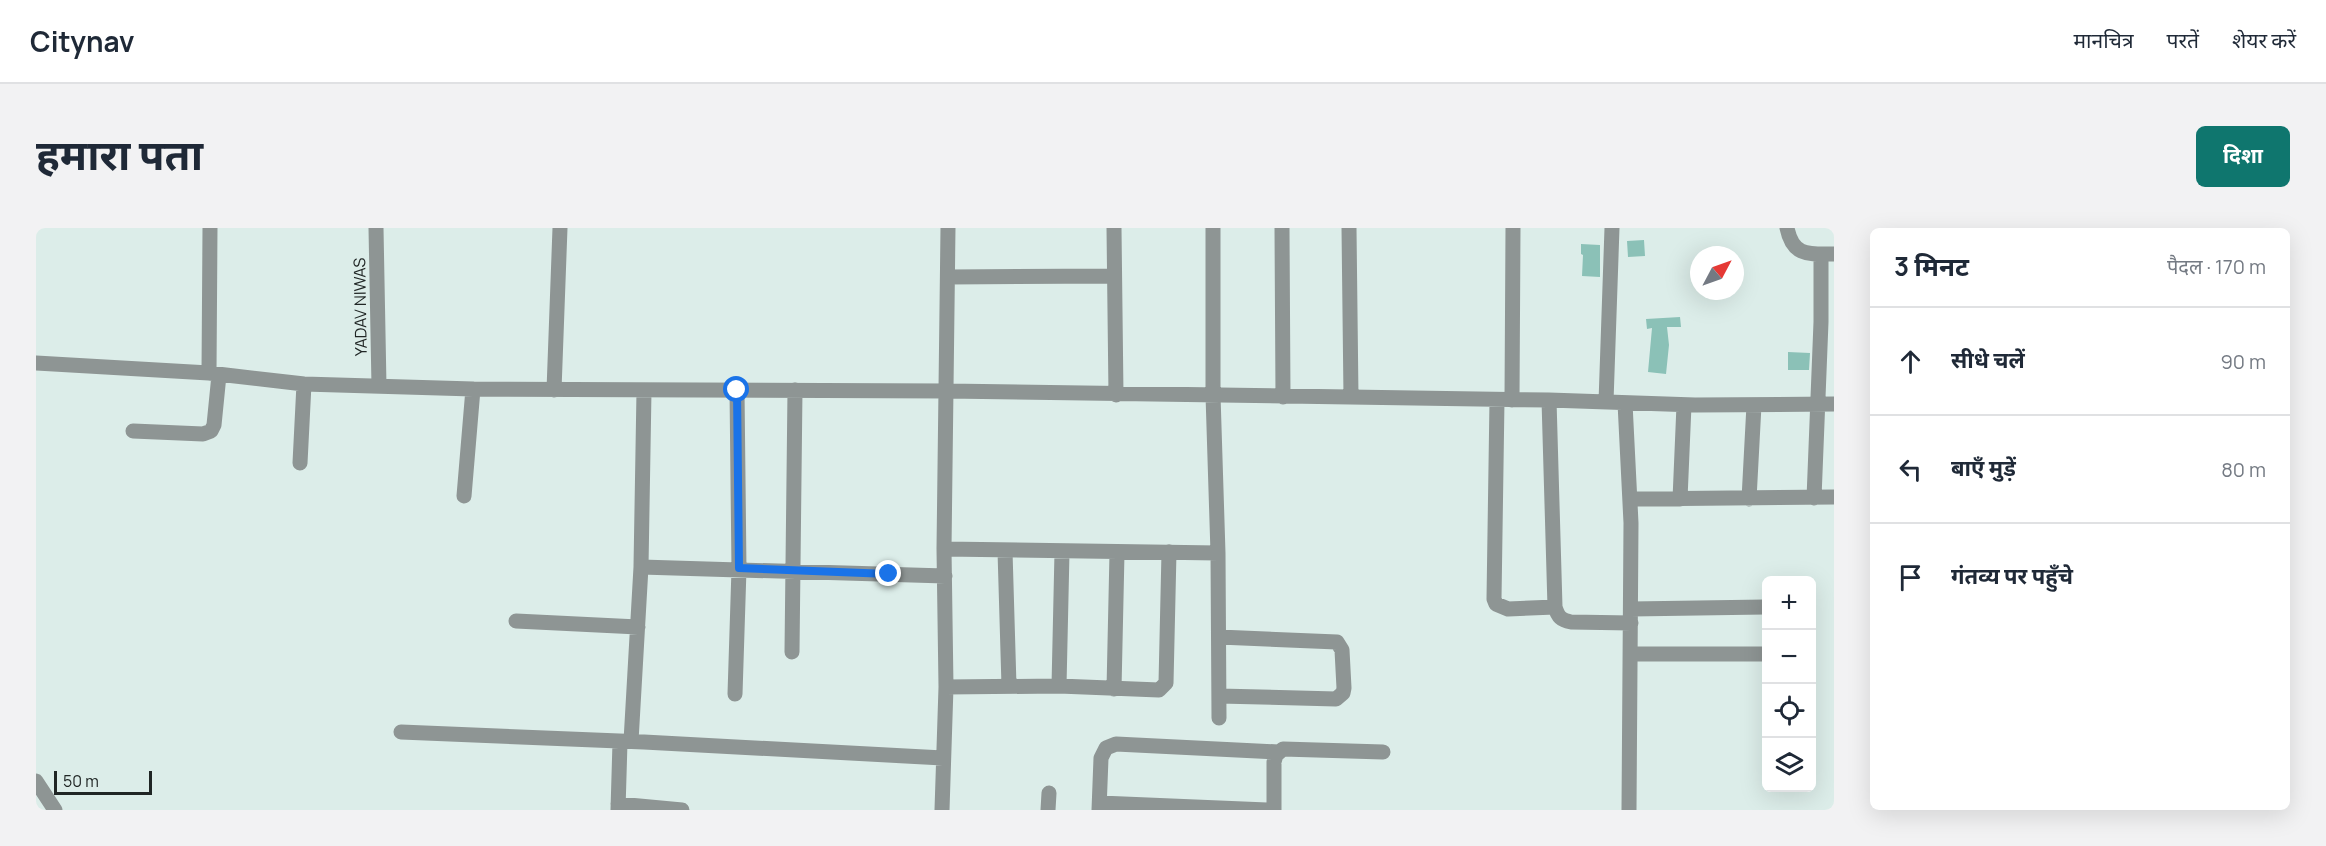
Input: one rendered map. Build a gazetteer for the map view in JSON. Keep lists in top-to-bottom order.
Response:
{
  "streets": {
    "street": ["YADAV NIWAS"]
  },
  "scale_bar": "50 m",
  "north": "top right",
  "page": {
    "header": "Citynav",
    "nav": ["मानचित्र", "परतें", "शेयर करें"],
    "title": "हमारा पता",
    "buttons": "दिशा",
    "heading": ["3 मिनट", "पैदल · 170 m"],
    "list": [
      ["सीधे चलें", "90 m"],
      ["बाएँ मुड़ें", "80 m"],
      "गंतव्य पर पहुँचे"
    ],
    "map_buttons": ["+", "−"],
    "scale": "50 m"
  }
}
